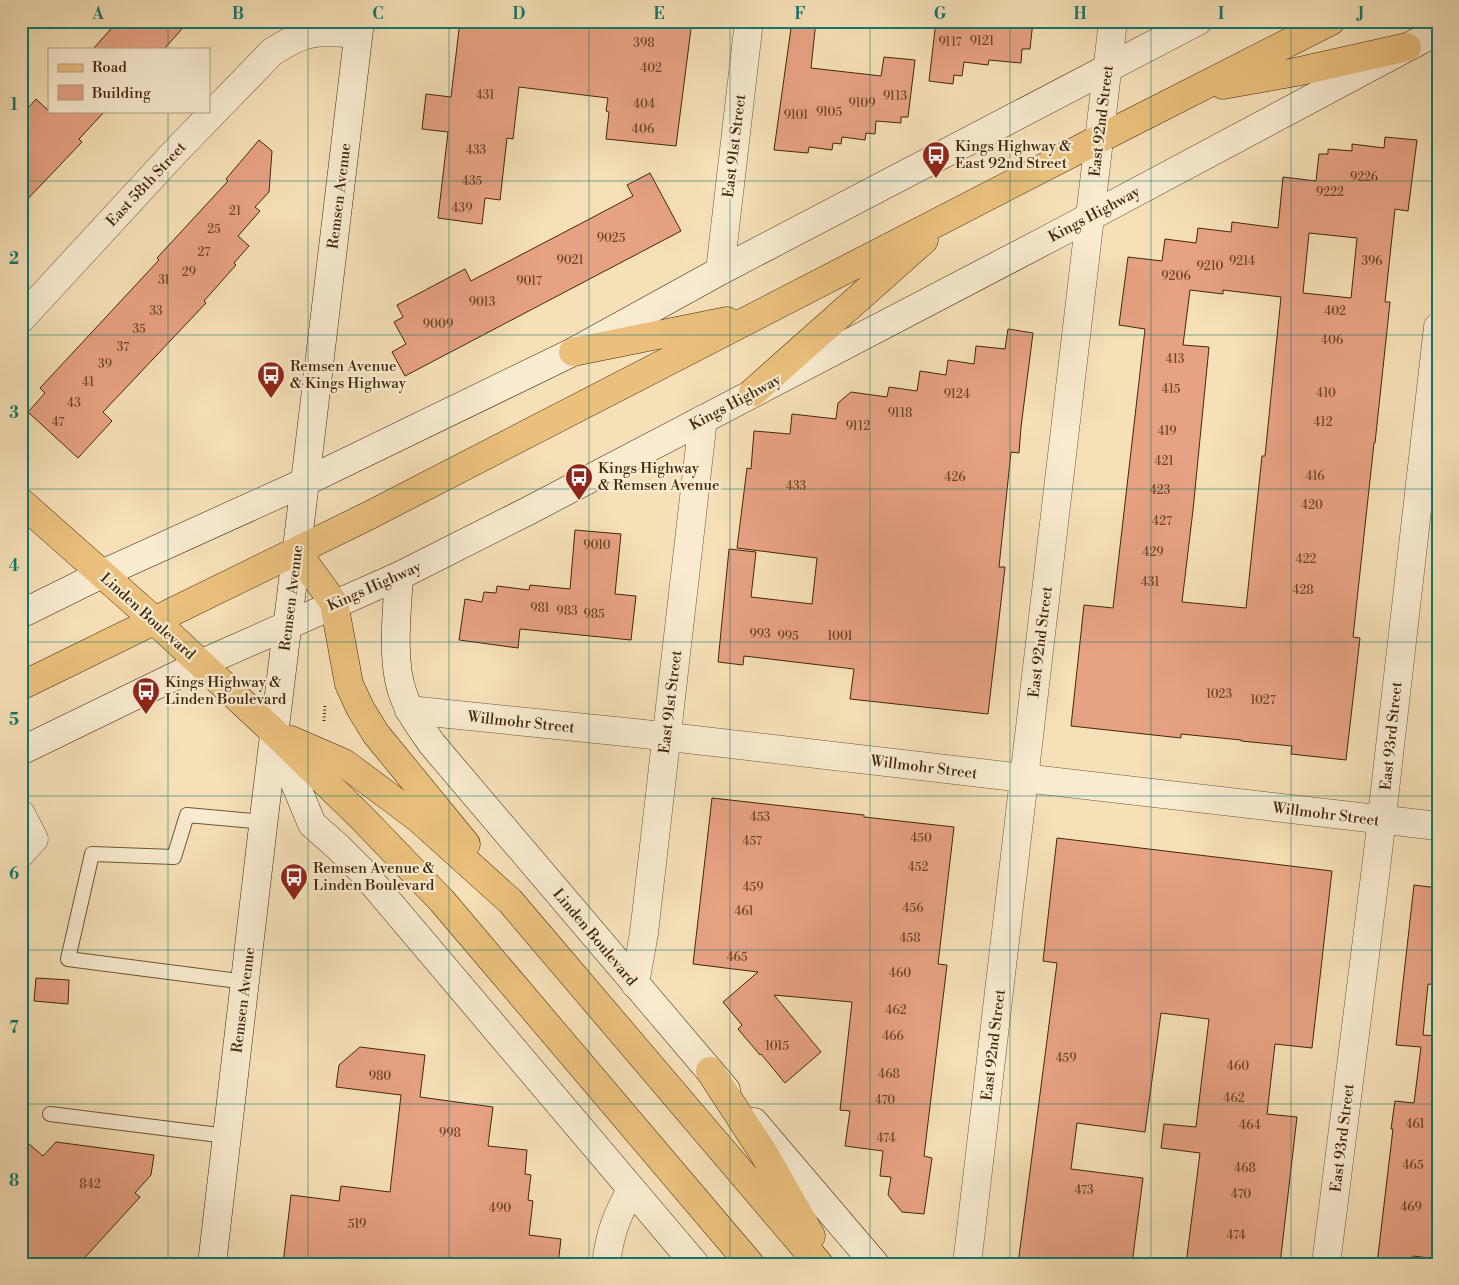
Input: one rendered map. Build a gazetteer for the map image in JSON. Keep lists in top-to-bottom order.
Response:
{
  "streets": {
    "main road": ["Linden Boulevard"],
    "street": [
      "East 92nd Street",
      "East 91st Street",
      "East 58th Street",
      "Remsen Avenue",
      "Kings Highway",
      "Willmohr Street",
      "East 93rd Street"
    ]
  },
  "crossings": [
    ["East 92nd Street", "Kings Highway"],
    ["East 92nd Street", "Willmohr Street"],
    ["East 91st Street", "Kings Highway"],
    ["East 91st Street", "Linden Boulevard"],
    ["East 91st Street", "Willmohr Street"],
    ["East 58th Street", "Remsen Avenue"],
    ["Remsen Avenue", "Kings Highway"],
    ["Remsen Avenue", "Linden Boulevard"],
    ["Kings Highway", "Linden Boulevard"],
    ["Linden Boulevard", "Willmohr Street"],
    ["Willmohr Street", "East 93rd Street"]
  ],
  "places": {
    "bus stop": [
      "Kings Highway & East 92nd Street",
      "Remsen Avenue & Kings Highway",
      "Kings Highway & Remsen Avenue",
      "Kings Highway & Linden Boulevard",
      "Remsen Avenue & Linden Boulevard"
    ]
  },
  "house_numbers": [
    "9121",
    "9117",
    "398",
    "402",
    "431",
    "9113",
    "9109",
    "404",
    "9105",
    "9101",
    "406",
    "433",
    "9226",
    "435",
    "9222",
    "439",
    "21",
    "25",
    "9025",
    "27",
    "9021",
    "9214",
    "396",
    "9210",
    "29",
    "9206",
    "31",
    "9017",
    "9013",
    "33",
    "402",
    "9009",
    "35",
    "406",
    "37",
    "413",
    "39",
    "41",
    "415",
    "410",
    "9124",
    "43",
    "9118",
    "47",
    "412",
    "9112",
    "419",
    "421",
    "416",
    "426",
    "433",
    "423",
    "420",
    "427",
    "9010",
    "429",
    "422",
    "431",
    "428",
    "981",
    "983",
    "985",
    "993",
    "995",
    "1001",
    "1023",
    "1027",
    "453",
    "450",
    "457",
    "452",
    "459",
    "456",
    "461",
    "458",
    "465",
    "460",
    "462",
    "466",
    "1015",
    "459",
    "460",
    "468",
    "980",
    "462",
    "470",
    "461",
    "464",
    "998",
    "474",
    "465",
    "468",
    "842",
    "473",
    "470",
    "469",
    "490",
    "519",
    "474"
  ],
  "legend": ["Road", "Building"],
  "grid": {
    "columns": [
      "A",
      "B",
      "C",
      "D",
      "E",
      "F",
      "G",
      "H",
      "I",
      "J"
    ],
    "rows": [
      "1",
      "2",
      "3",
      "4",
      "5",
      "6",
      "7",
      "8"
    ]
  }
}
